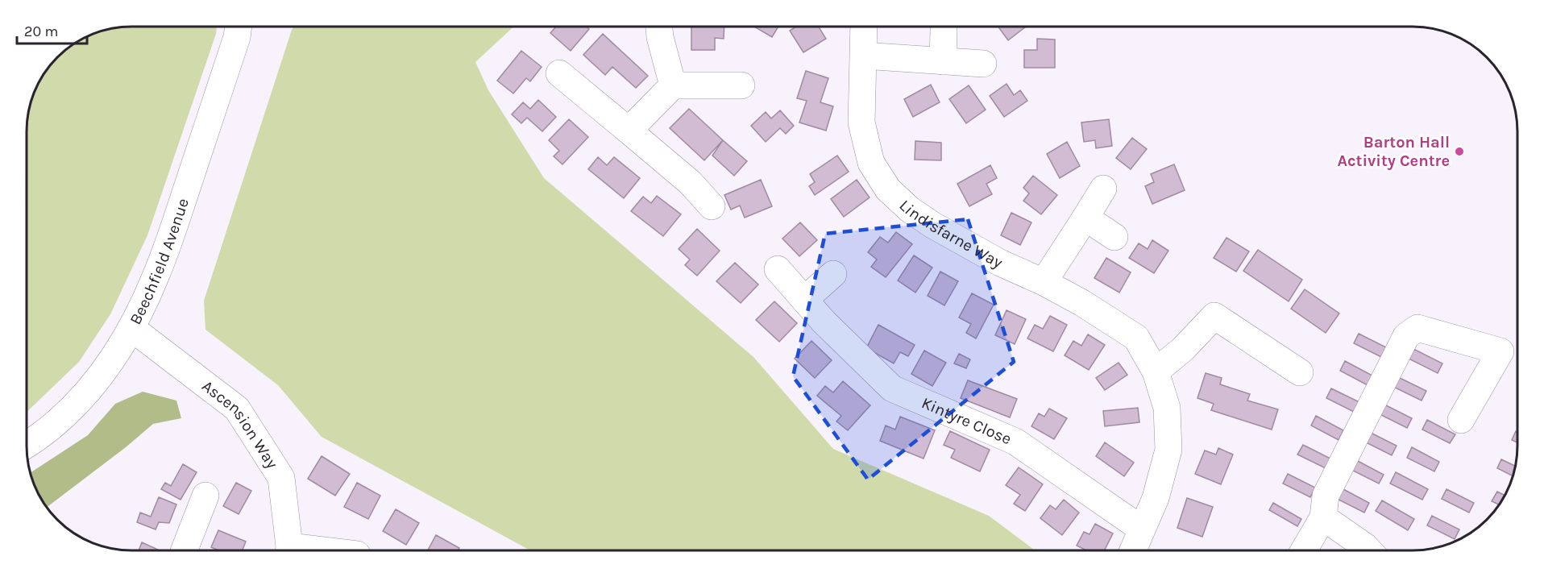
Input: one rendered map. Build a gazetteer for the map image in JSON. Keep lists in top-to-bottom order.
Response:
{
  "streets": {
    "street": [
      "Lindisfarne Way",
      "Beechfield Avenue",
      "Kintyre Close",
      "Ascension Way"
    ]
  },
  "crossings": [
    ["Lindisfarne Way", "Kintyre Close"],
    ["Beechfield Avenue", "Ascension Way"]
  ],
  "places": ["Barton Hall Activity Centre"],
  "scale_bar": "20 m"
}
